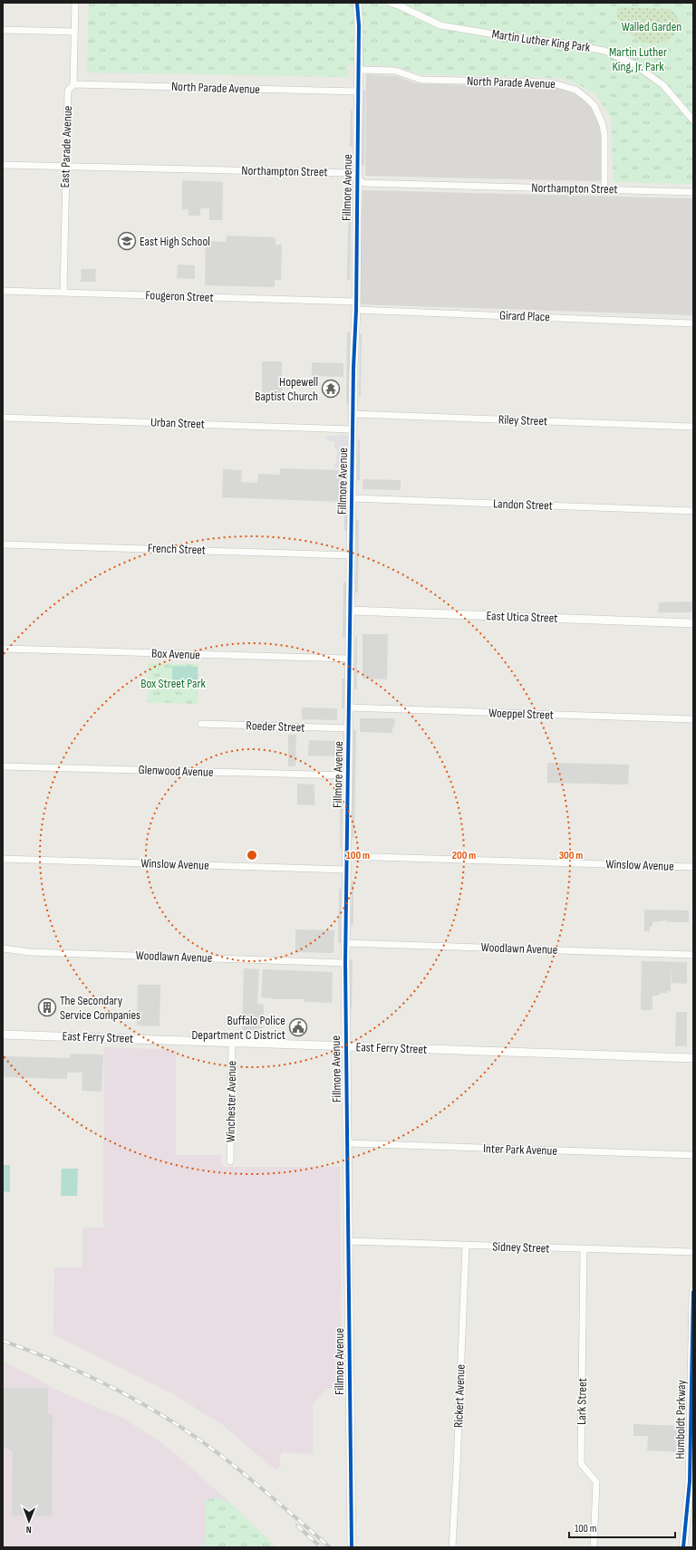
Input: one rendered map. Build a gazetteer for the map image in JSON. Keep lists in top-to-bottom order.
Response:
{
  "streets": {
    "street": [
      "Martin Luther King Park",
      "North Parade Avenue",
      "East Parade Avenue",
      "Northampton Street",
      "Fillmore Avenue",
      "Fougeron Street",
      "Girard Place",
      "Riley Street",
      "Urban Street",
      "Landon Street",
      "French Street",
      "East Utica Street",
      "Box Avenue",
      "Woeppel Street",
      "Roeder Street",
      "Glenwood Avenue",
      "Winslow Avenue",
      "Woodlawn Avenue",
      "East Ferry Street",
      "Winchester Avenue",
      "Inter Park Avenue",
      "Sidney Street",
      "Rickert Avenue",
      "Lark Street",
      "Humboldt Parkway"
    ]
  },
  "crossings": [
    ["North Parade Avenue", "East Parade Avenue"],
    ["North Parade Avenue", "Northampton Street"],
    ["North Parade Avenue", "Fillmore Avenue"],
    ["East Parade Avenue", "Northampton Street"],
    ["East Parade Avenue", "Fougeron Street"],
    ["Northampton Street", "Fillmore Avenue"],
    ["Fillmore Avenue", "Fougeron Street"],
    ["Fillmore Avenue", "Girard Place"],
    ["Fillmore Avenue", "Riley Street"],
    ["Fillmore Avenue", "Urban Street"],
    ["Fillmore Avenue", "Landon Street"],
    ["Fillmore Avenue", "French Street"],
    ["Fillmore Avenue", "East Utica Street"],
    ["Fillmore Avenue", "Box Avenue"],
    ["Fillmore Avenue", "Woeppel Street"],
    ["Fillmore Avenue", "Roeder Street"],
    ["Fillmore Avenue", "Glenwood Avenue"],
    ["Fillmore Avenue", "Winslow Avenue"],
    ["Fillmore Avenue", "Woodlawn Avenue"],
    ["Fillmore Avenue", "East Ferry Street"],
    ["Fillmore Avenue", "Inter Park Avenue"],
    ["Fillmore Avenue", "Sidney Street"],
    ["East Ferry Street", "Winchester Avenue"],
    ["Sidney Street", "Rickert Avenue"],
    ["Sidney Street", "Lark Street"]
  ],
  "parks": ["Walled Garden", "Martin Luther King, Jr. Park", "Box Street Park"],
  "places": {
    "school or university": ["East High School"],
    "temple": ["Hopewell Baptist Church"],
    "building": ["The Secondary Service Companies"],
    "public building": ["Buffalo Police Department C District"]
  },
  "scale_bar": "100 m",
  "north": "bottom",
  "rings": ["100 m", "200 m", "300 m"]
}
